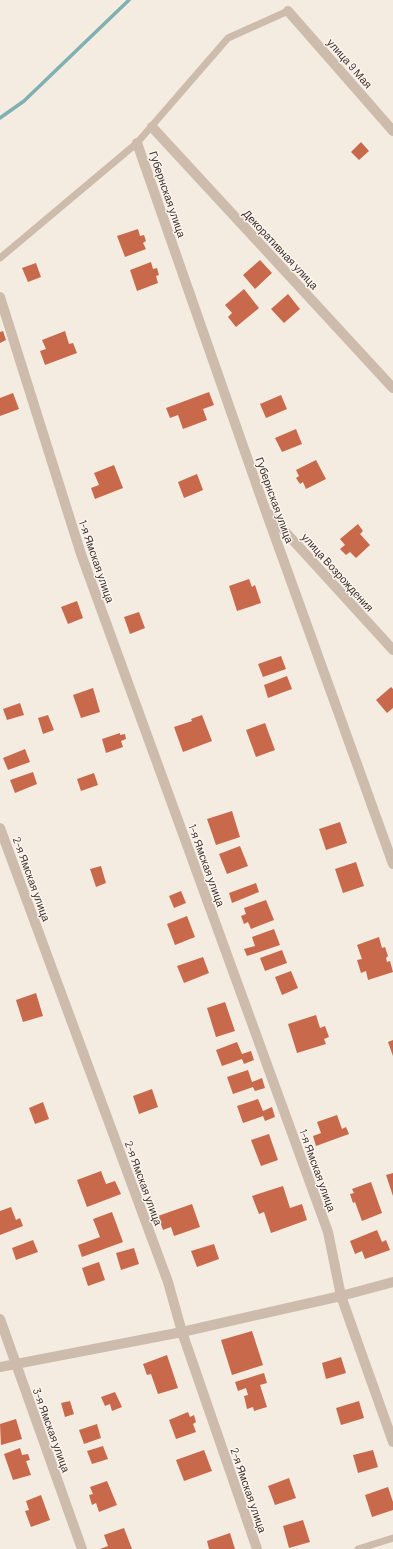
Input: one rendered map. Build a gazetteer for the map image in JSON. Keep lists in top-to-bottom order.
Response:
{
  "streets": {
    "street": [
      "улица 9 Мая",
      "Губернская улица",
      "Декоративная улица",
      "1-я Ямская улица",
      "улица Возрождения",
      "2-я Ямская улица",
      "3-я Ямская улица"
    ]
  },
  "crossings": [
    ["Губернская улица", "улица Возрождения"]
  ]
}
